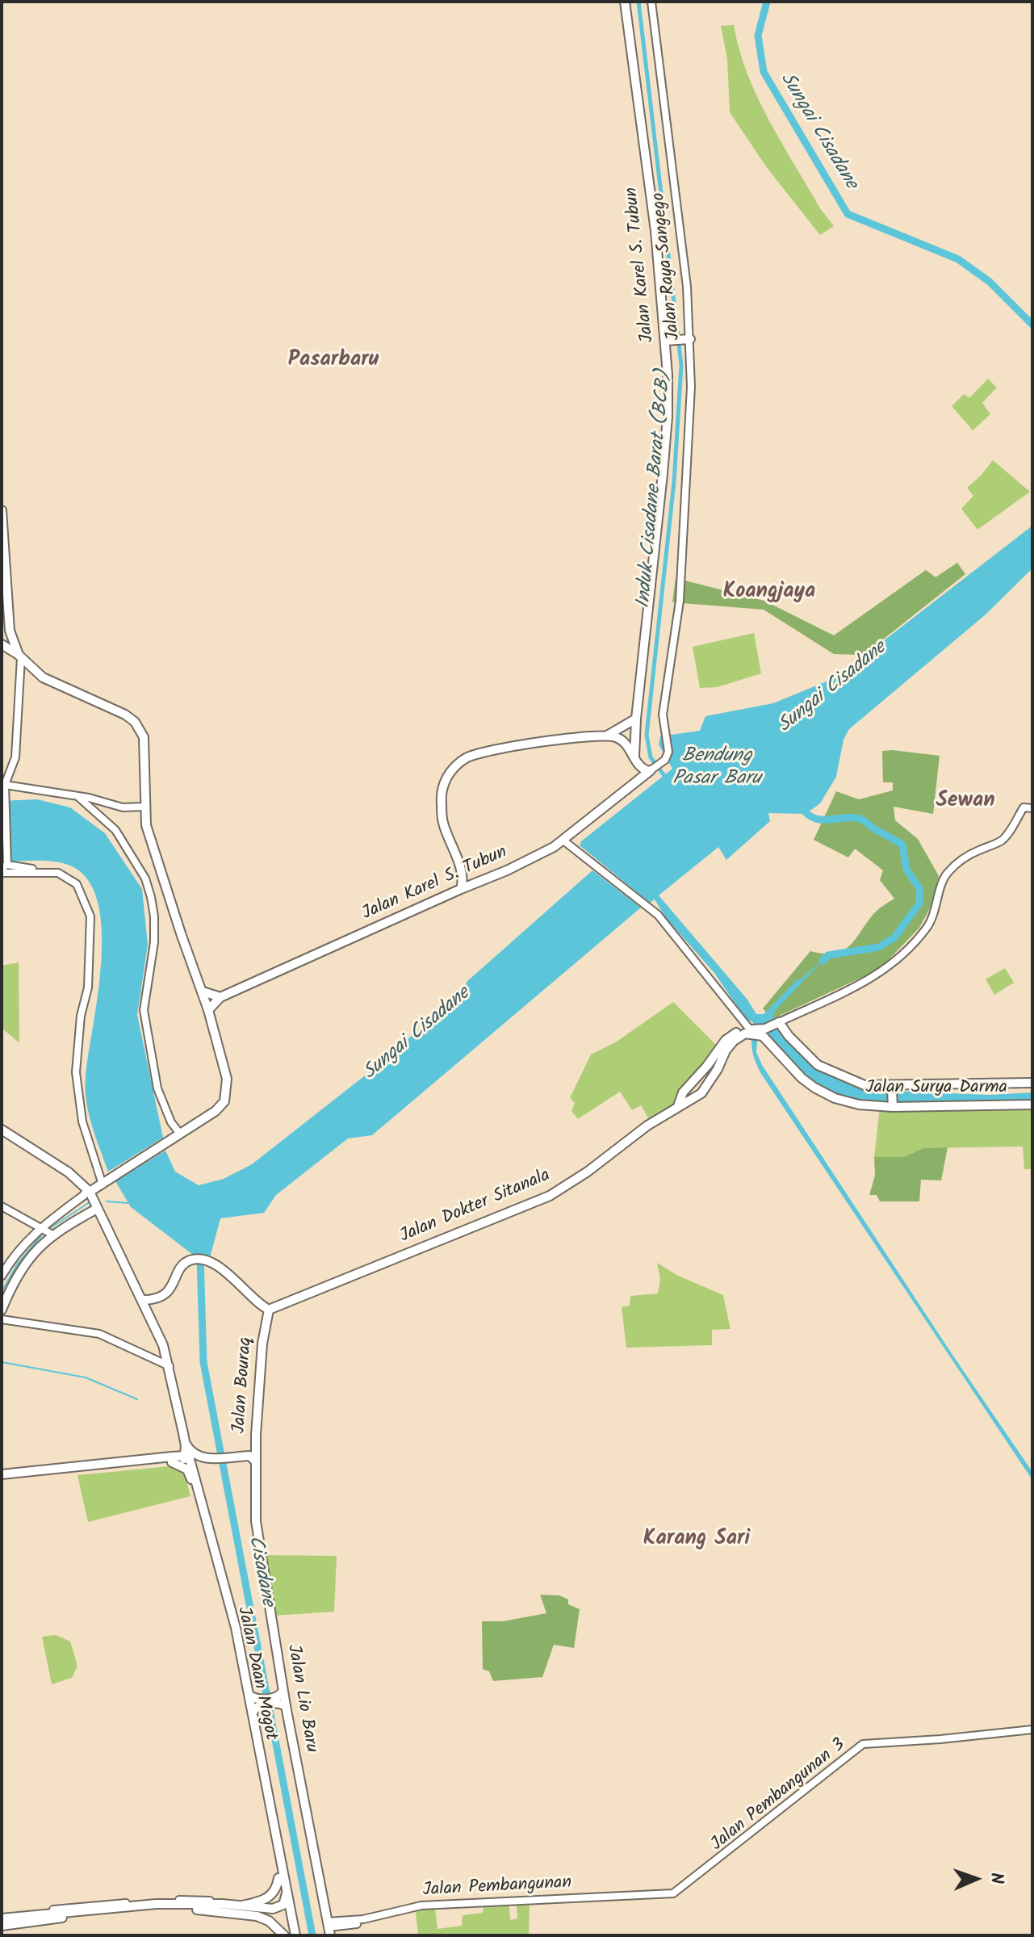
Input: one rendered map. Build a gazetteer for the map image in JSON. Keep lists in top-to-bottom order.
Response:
{
  "streets": {
    "main road": [
      "Jalan Karel S. Tubun",
      "Jalan Surya Darma",
      "Jalan Dokter Sitanala",
      "Jalan Bouraq",
      "Jalan Daan Mogot",
      "Jalan Lio Baru"
    ],
    "street": ["Jalan Raya Sangego", "Jalan Pembangunan 3", "Jalan Pembangunan"]
  },
  "crossings": [
    ["Jalan Karel S. Tubun", "Jalan Raya Sangego"],
    ["Jalan Surya Darma", "Jalan Dokter Sitanala"],
    ["Jalan Dokter Sitanala", "Jalan Bouraq"],
    ["Jalan Bouraq", "Jalan Lio Baru"],
    ["Jalan Lio Baru", "Jalan Pembangunan"],
    ["Jalan Pembangunan 3", "Jalan Pembangunan"]
  ],
  "districts": [
    "Pasarbaru",
    "Koangjaya",
    "Sewan",
    "Karang Sari"
  ],
  "water": [
    "Sungai Cisadane",
    "Induk Cisadane Barat (BCB)",
    "Bendung Pasar Baru",
    "Cisadane"
  ],
  "north": "right"
}
